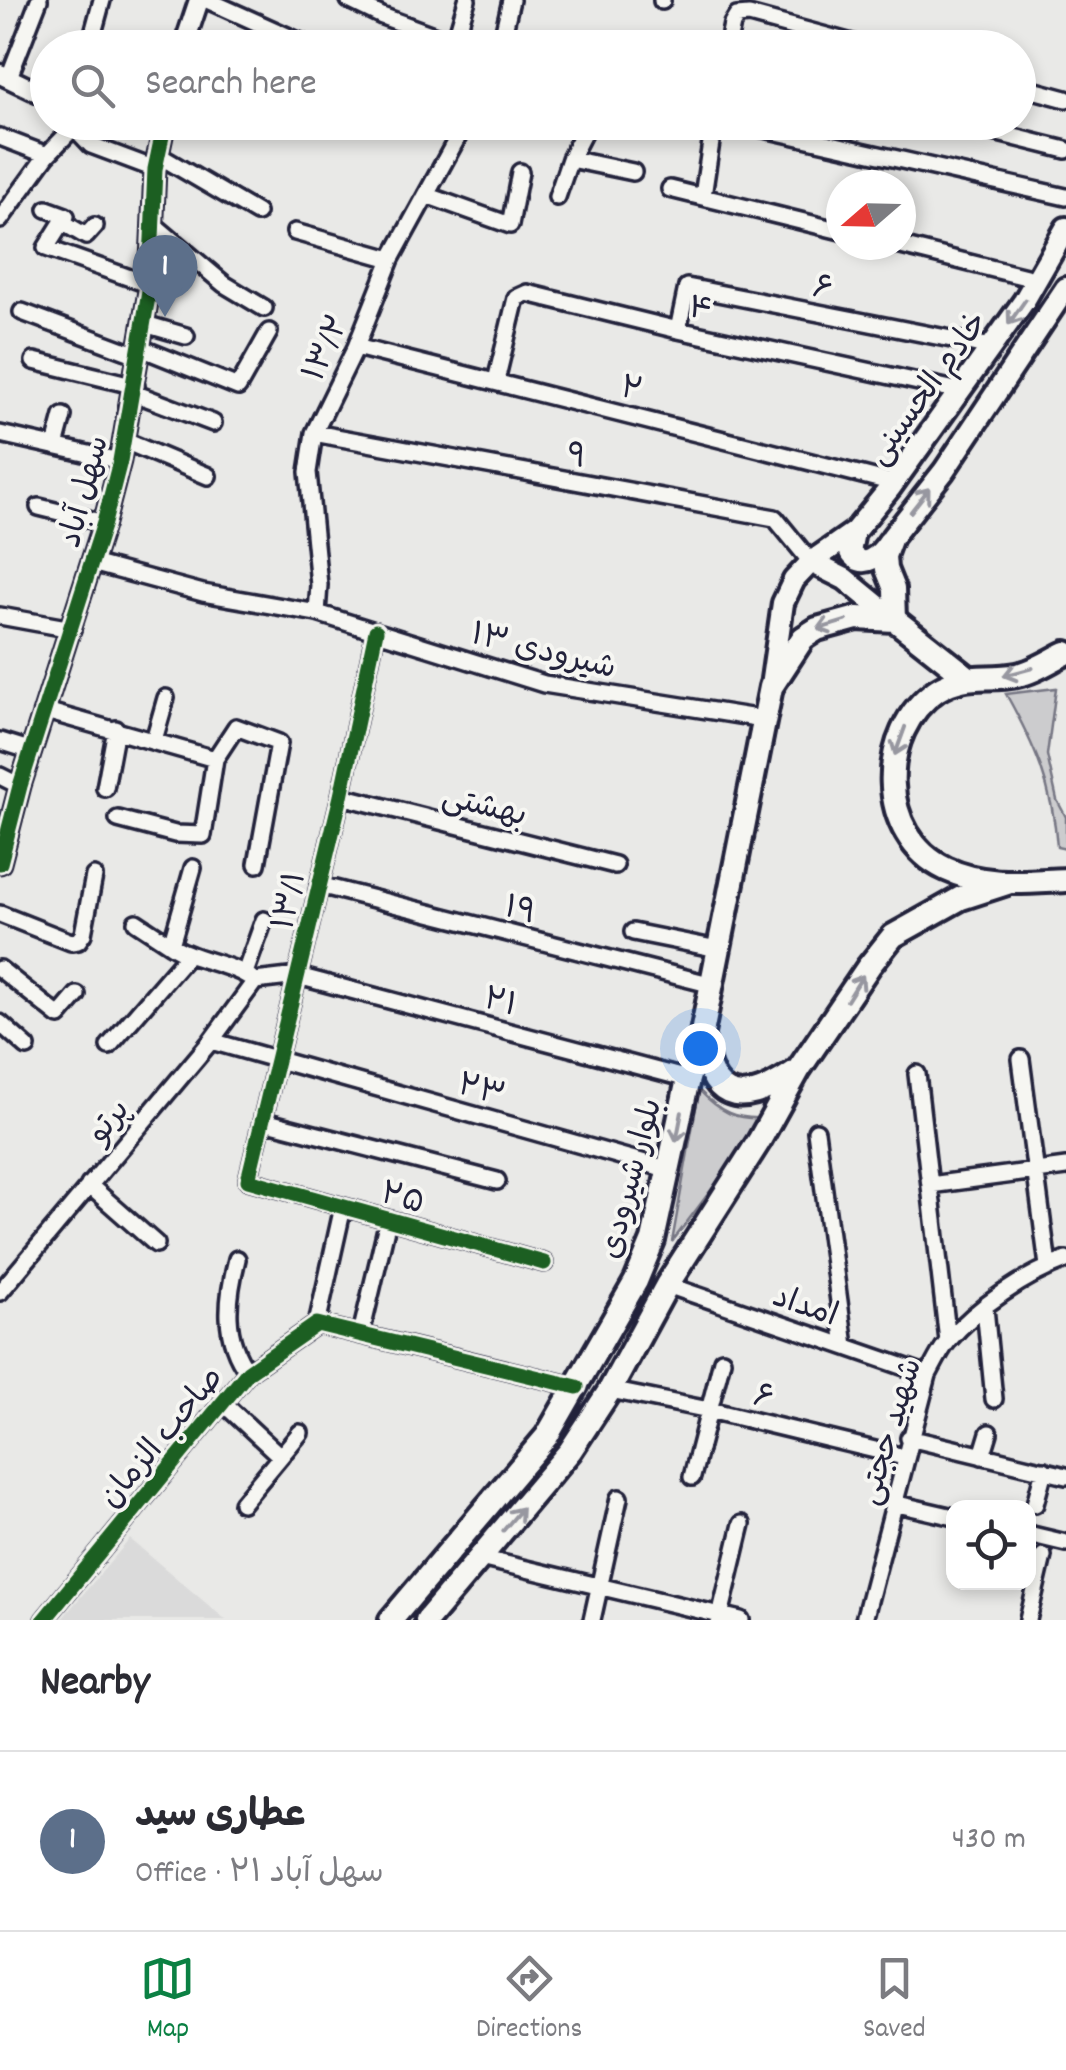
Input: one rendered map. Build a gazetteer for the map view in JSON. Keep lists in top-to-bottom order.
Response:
{
  "streets": {
    "main road": ["خادم الحسینی", "بلوار شیرودی"],
    "street": [
      "۶",
      "۴",
      "۱۳/۲",
      "۲",
      "۹",
      "سهل آباد",
      "شیرودی ۱۳",
      "بهشتی",
      "۱۳/۱",
      "۱۹",
      "۲۱",
      "۲۳",
      "پرتو",
      "۲۵",
      "امداد",
      "شهید حجتی",
      "صاحب الزمان"
    ]
  },
  "crossings": [
    ["۶", "۴"],
    ["۶", "خادم الحسینی"],
    ["۶", "بلوار شیرودی"],
    ["۶", "شهید حجتی"],
    ["۴", "۲"],
    ["۴", "خادم الحسینی"],
    ["۱۳/۲", "۲"],
    ["۱۳/۲", "۹"],
    ["۱۳/۲", "شیرودی ۱۳"],
    ["۲", "خادم الحسینی"],
    ["خادم الحسینی", "۹"],
    ["سهل آباد", "شیرودی ۱۳"],
    ["شیرودی ۱۳", "۱۳/۱"],
    ["شیرودی ۱۳", "بلوار شیرودی"],
    ["بهشتی", "۱۳/۱"],
    ["۱۳/۱", "۱۹"],
    ["۱۳/۱", "۲۱"],
    ["۱۳/۱", "۲۳"],
    ["۱۳/۱", "۲۵"],
    ["۱۹", "بلوار شیرودی"],
    ["۲۱", "بلوار شیرودی"],
    ["۲۳", "پرتو"],
    ["۲۳", "بلوار شیرودی"],
    ["بلوار شیرودی", "امداد"],
    ["امداد", "شهید حجتی"]
  ],
  "north": "left",
  "page": {
    "search": "Search here",
    "pins": "1",
    "heading": "Nearby",
    "list": [
      {
        "mark": "1",
        "name": "عطاری سید",
        "note": "Office · سهل آباد ۲۱",
        "value": "430 m"
      }
    ],
    "nav": ["Map", "Directions", "Saved"]
  }
}
